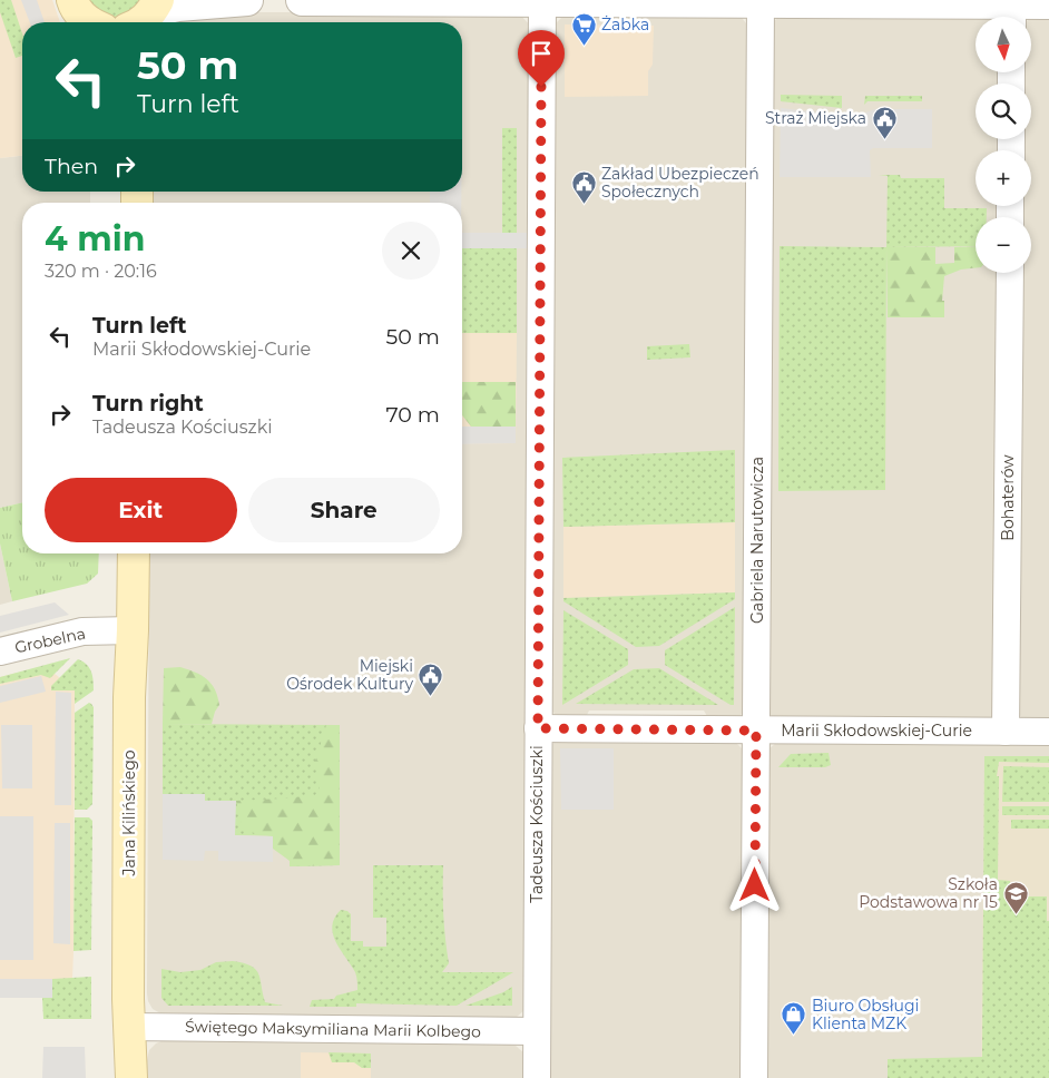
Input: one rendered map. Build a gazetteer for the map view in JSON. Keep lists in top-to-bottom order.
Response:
{
  "streets": {
    "main road": ["Jana Kilińskiego"],
    "street": [
      "Bohaterów",
      "Gabriela Narutowicza",
      "Grobelna",
      "Marii Skłodowskiej-Curie",
      "Tadeusza Kościuszki",
      "Świętego Maksymiliana Marii Kolbego"
    ]
  },
  "crossings": [
    ["Bohaterów", "Marii Skłodowskiej-Curie"],
    ["Gabriela Narutowicza", "Marii Skłodowskiej-Curie"],
    ["Grobelna", "Jana Kilińskiego"],
    ["Marii Skłodowskiej-Curie", "Tadeusza Kościuszki"],
    ["Jana Kilińskiego", "Świętego Maksymiliana Marii Kolbego"],
    ["Tadeusza Kościuszki", "Świętego Maksymiliana Marii Kolbego"]
  ],
  "places": {
    "supermarket": ["Żabka"],
    "public building": ["Straż Miejska", "Zakład Ubezpieczeń Społecznych", "Miejski Ośrodek Kultury"],
    "school or university": ["Szkoła Podstawowa nr 15"],
    "shop": ["Biuro Obsługi Klienta MZK"]
  },
  "north": "bottom",
  "page": {
    "map_buttons": ["+", "−"],
    "turn": ["50 m", "Turn left"],
    "then": "Then",
    "heading": ["4 min", "320 m · 20:16"],
    "list": [
      {
        "name": "Turn left",
        "note": "Marii Skłodowskiej-Curie",
        "value": "50 m"
      },
      {
        "name": "Turn right",
        "note": "Tadeusza Kościuszki",
        "value": "70 m"
      }
    ],
    "buttons": ["Exit", "Share"]
  }
}
